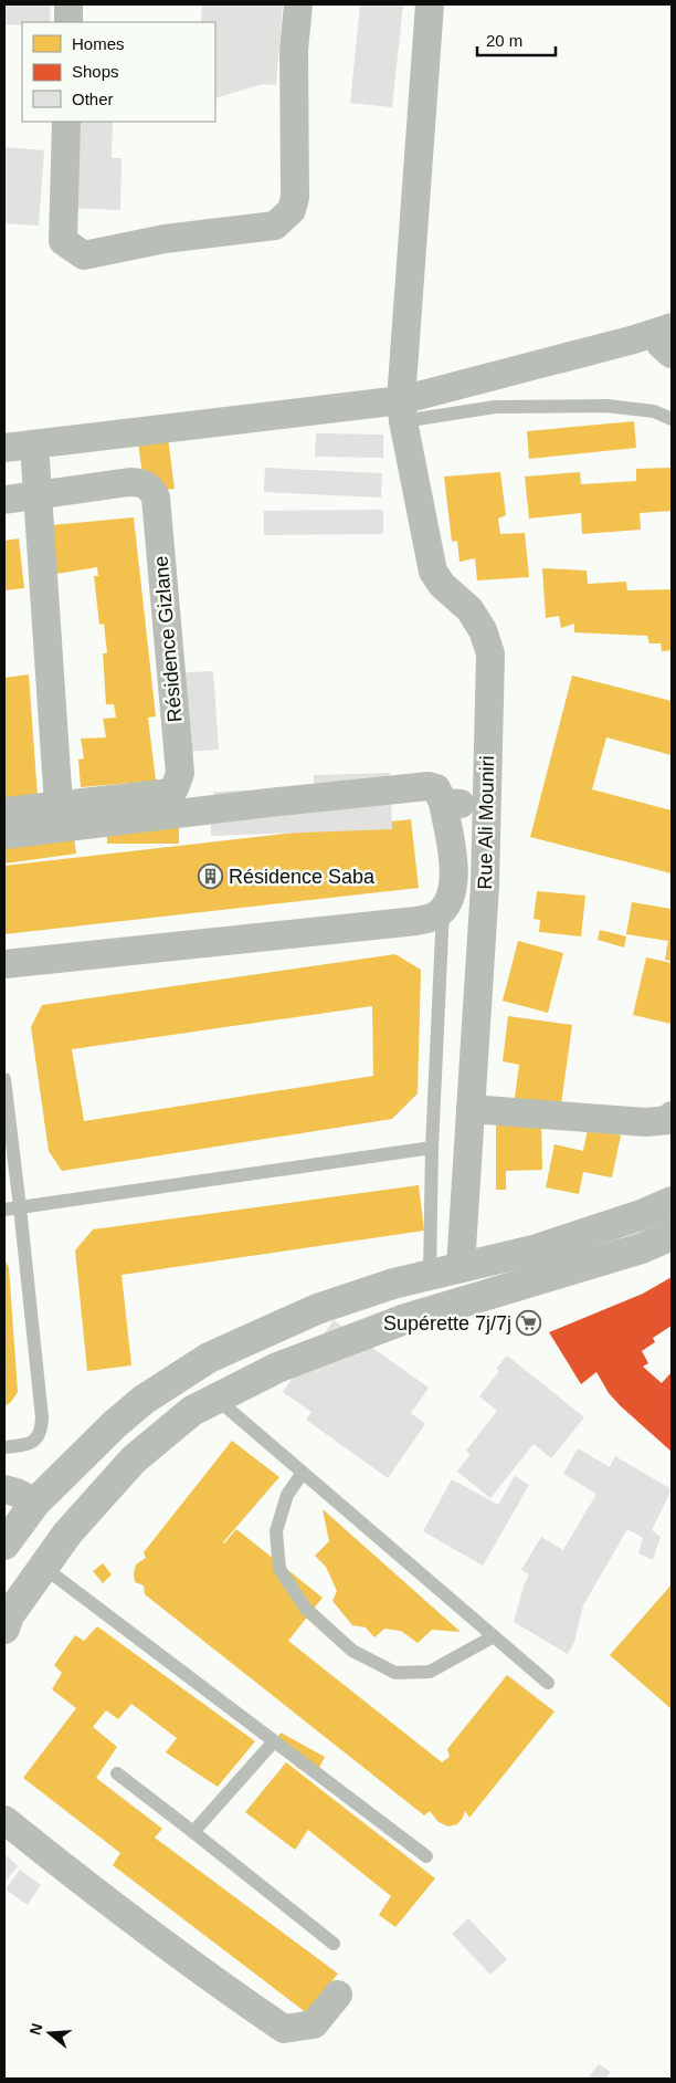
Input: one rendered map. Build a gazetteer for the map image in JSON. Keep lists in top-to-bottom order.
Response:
{
  "streets": {
    "street": ["Résidence Gizlane", "Rue Ali Mouniri"]
  },
  "places": {
    "building": ["Résidence Saba"],
    "supermarket": ["Supérette 7j/7j"]
  },
  "legend": ["Homes", "Shops", "Other"],
  "scale_bar": "20 m",
  "north": "left"
}
